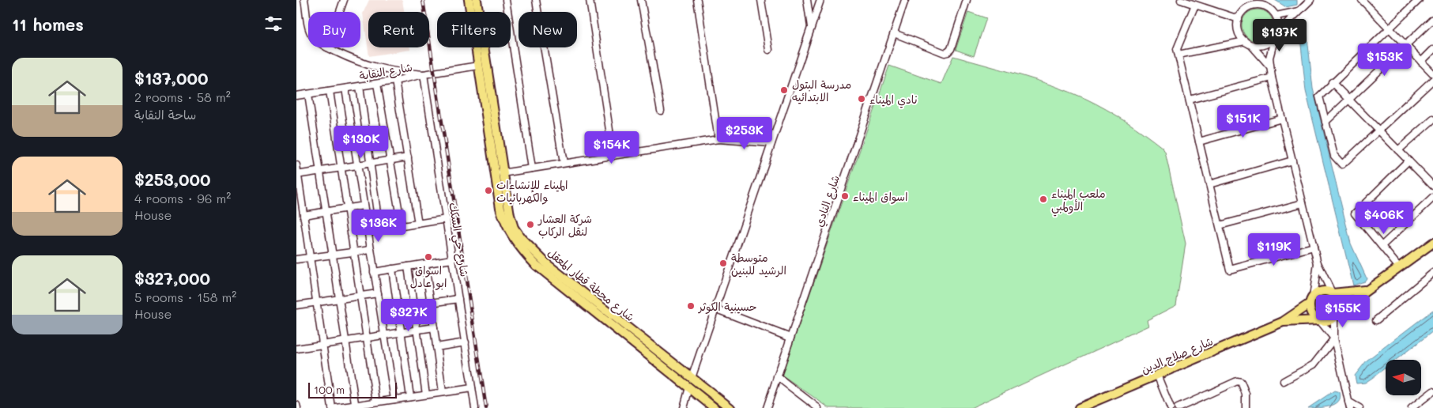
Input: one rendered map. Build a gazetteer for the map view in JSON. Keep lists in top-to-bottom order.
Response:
{
  "streets": {
    "main road": ["شارع محطة قطار المعقل", "شارع صلاح الدين"],
    "street": ["شارع النقابة", "شارع النادي", "شارع حي السكك"]
  },
  "crossings": [
    ["شارع النقابة", "شارع حي السكك"],
    ["شارع النقابة", "شارع محطة قطار المعقل"]
  ],
  "places": [
    "مدرسة البتول الابتدائيه",
    "نادي الميناء",
    "الميناء للإنشاءات والكهربائيات",
    "اسواق الميناء",
    "ملعب الميناء الأولمبي",
    "شركة العشار لنقل الركاب",
    "اسواق ابو عادل",
    "متوسطة الرشيد للبنين",
    "حسينية الكوثر"
  ],
  "scale_bar": "100 m",
  "north": "left",
  "page": {
    "heading": "11 homes",
    "chip": [
      "Buy",
      "Rent",
      "Filters",
      "New"
    ],
    "price": [
      "$137K",
      "$153K",
      "$151K",
      "$253K",
      "$130K",
      "$154K",
      "$406K",
      "$136K",
      "$119K",
      "$155K",
      "$327K"
    ],
    "list": [
      {
        "name": "$137,000",
        "note": "2 rooms · 58 m² · ساحة النقابة"
      },
      {
        "name": "$253,000",
        "note": "4 rooms · 96 m² · House"
      },
      {
        "name": "$327,000",
        "note": "5 rooms · 158 m² · House"
      }
    ],
    "scale": "100 m"
  }
}
